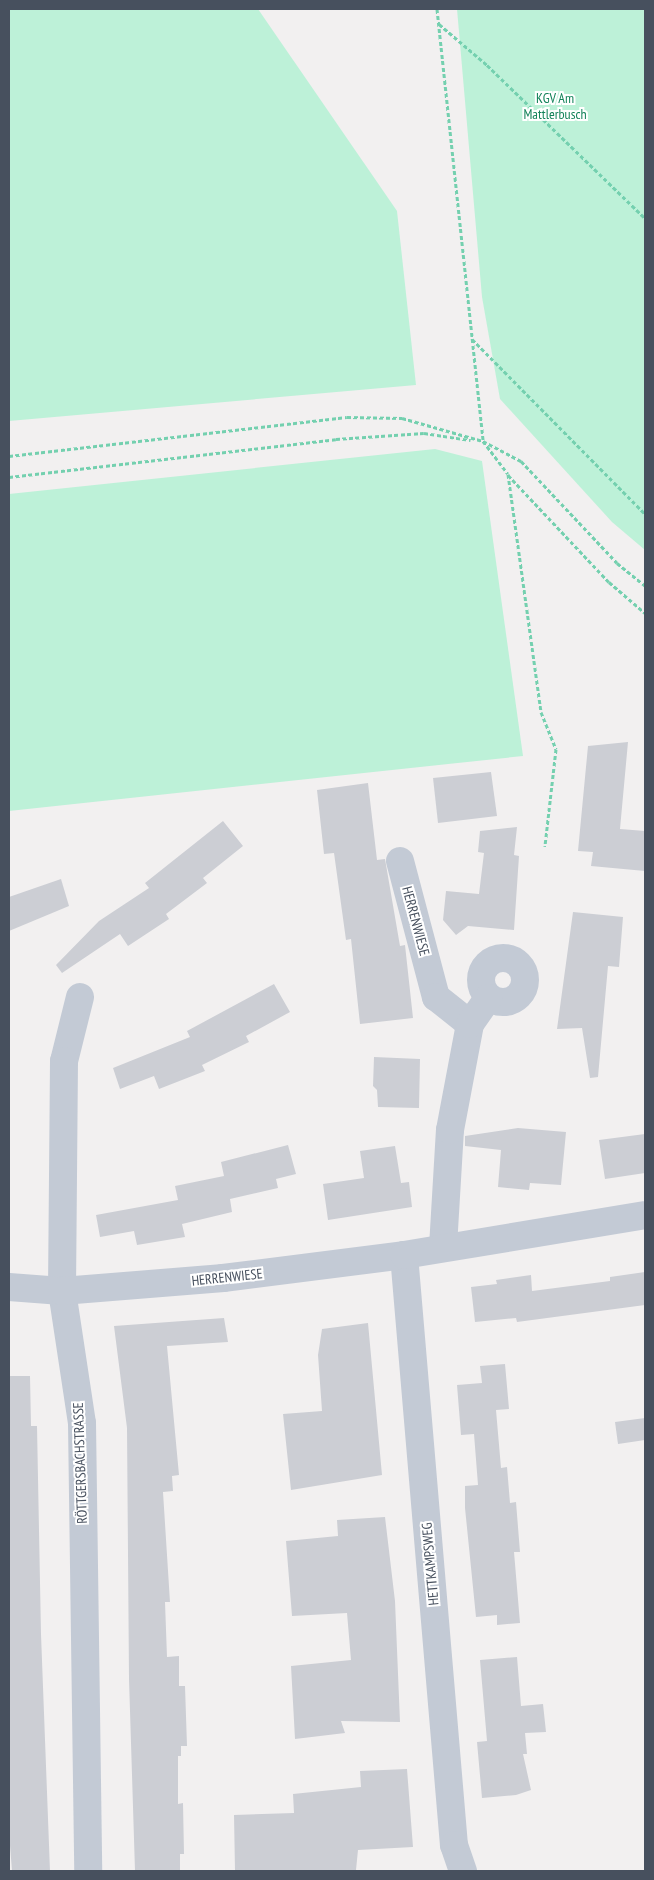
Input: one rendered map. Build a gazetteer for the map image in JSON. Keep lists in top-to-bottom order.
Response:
{
  "streets": {
    "street": ["HERRENWIESE", "RÖTTGERSBACHSTRASSE", "HETTKAMPSWEG"]
  },
  "crossings": [
    ["HERRENWIESE", "RÖTTGERSBACHSTRASSE"],
    ["HERRENWIESE", "HETTKAMPSWEG"]
  ],
  "parks": ["KGV Am Mattlerbusch"]
}
